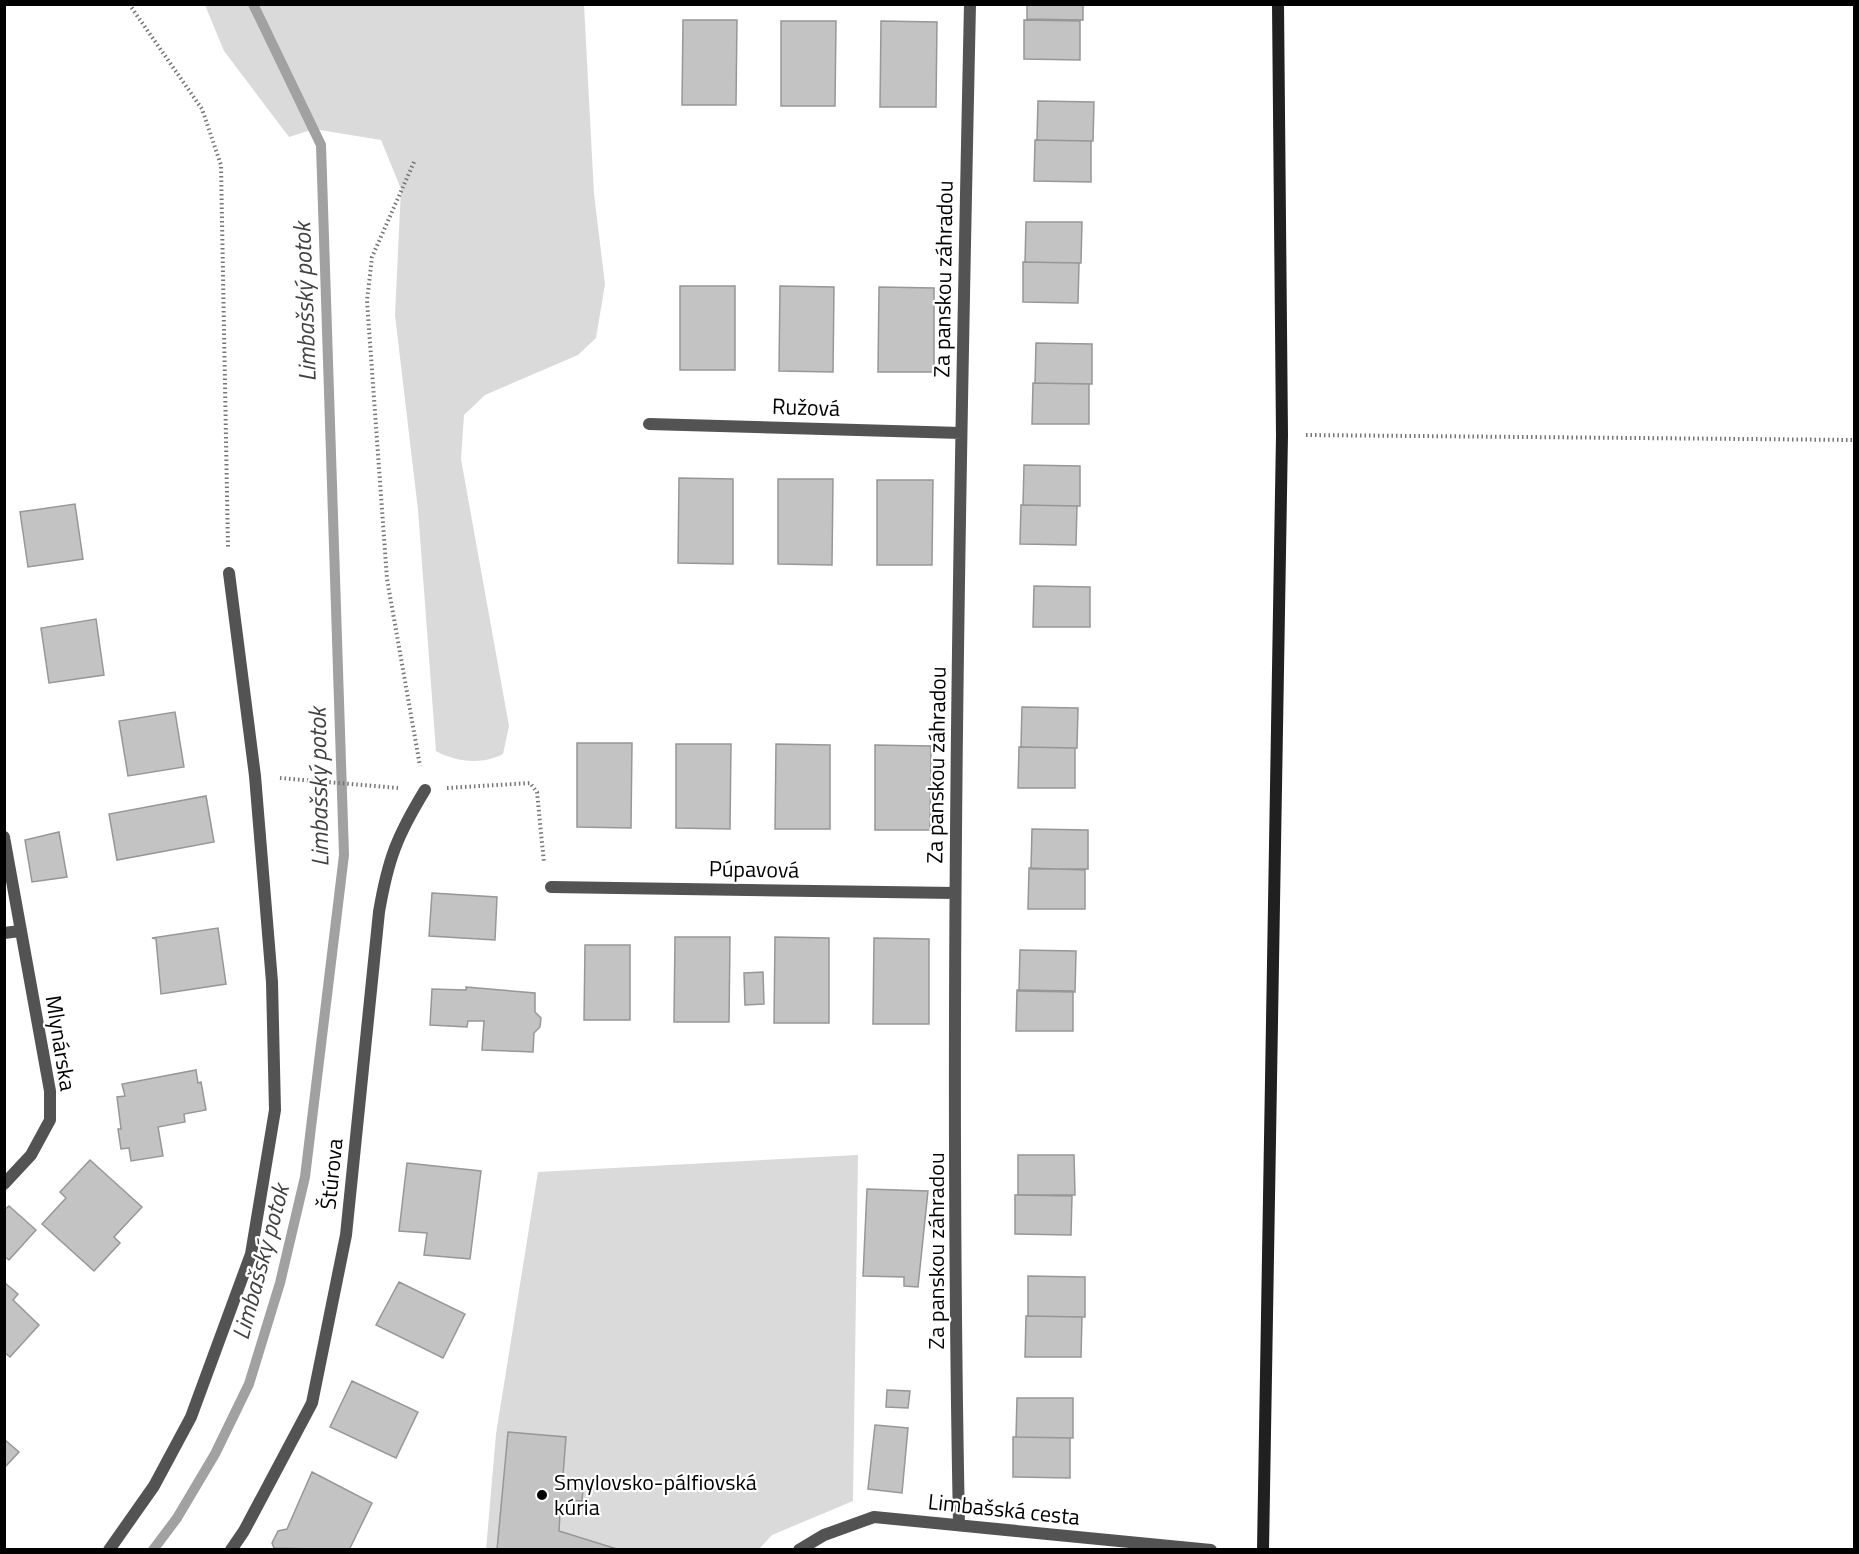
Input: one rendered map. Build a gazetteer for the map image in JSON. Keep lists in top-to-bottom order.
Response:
{
  "streets": {
    "street": [
      "Za panskou záhradou",
      "Ružová",
      "Púpavová",
      "Mlynárska",
      "Štúrova",
      "Limbašská cesta"
    ]
  },
  "crossings": [
    ["Za panskou záhradou", "Ružová"],
    ["Za panskou záhradou", "Púpavová"],
    ["Za panskou záhradou", "Limbašská cesta"]
  ],
  "water": ["Limbašský potok"],
  "places": ["Smylovsko-pálfiovská kúria"]
}
